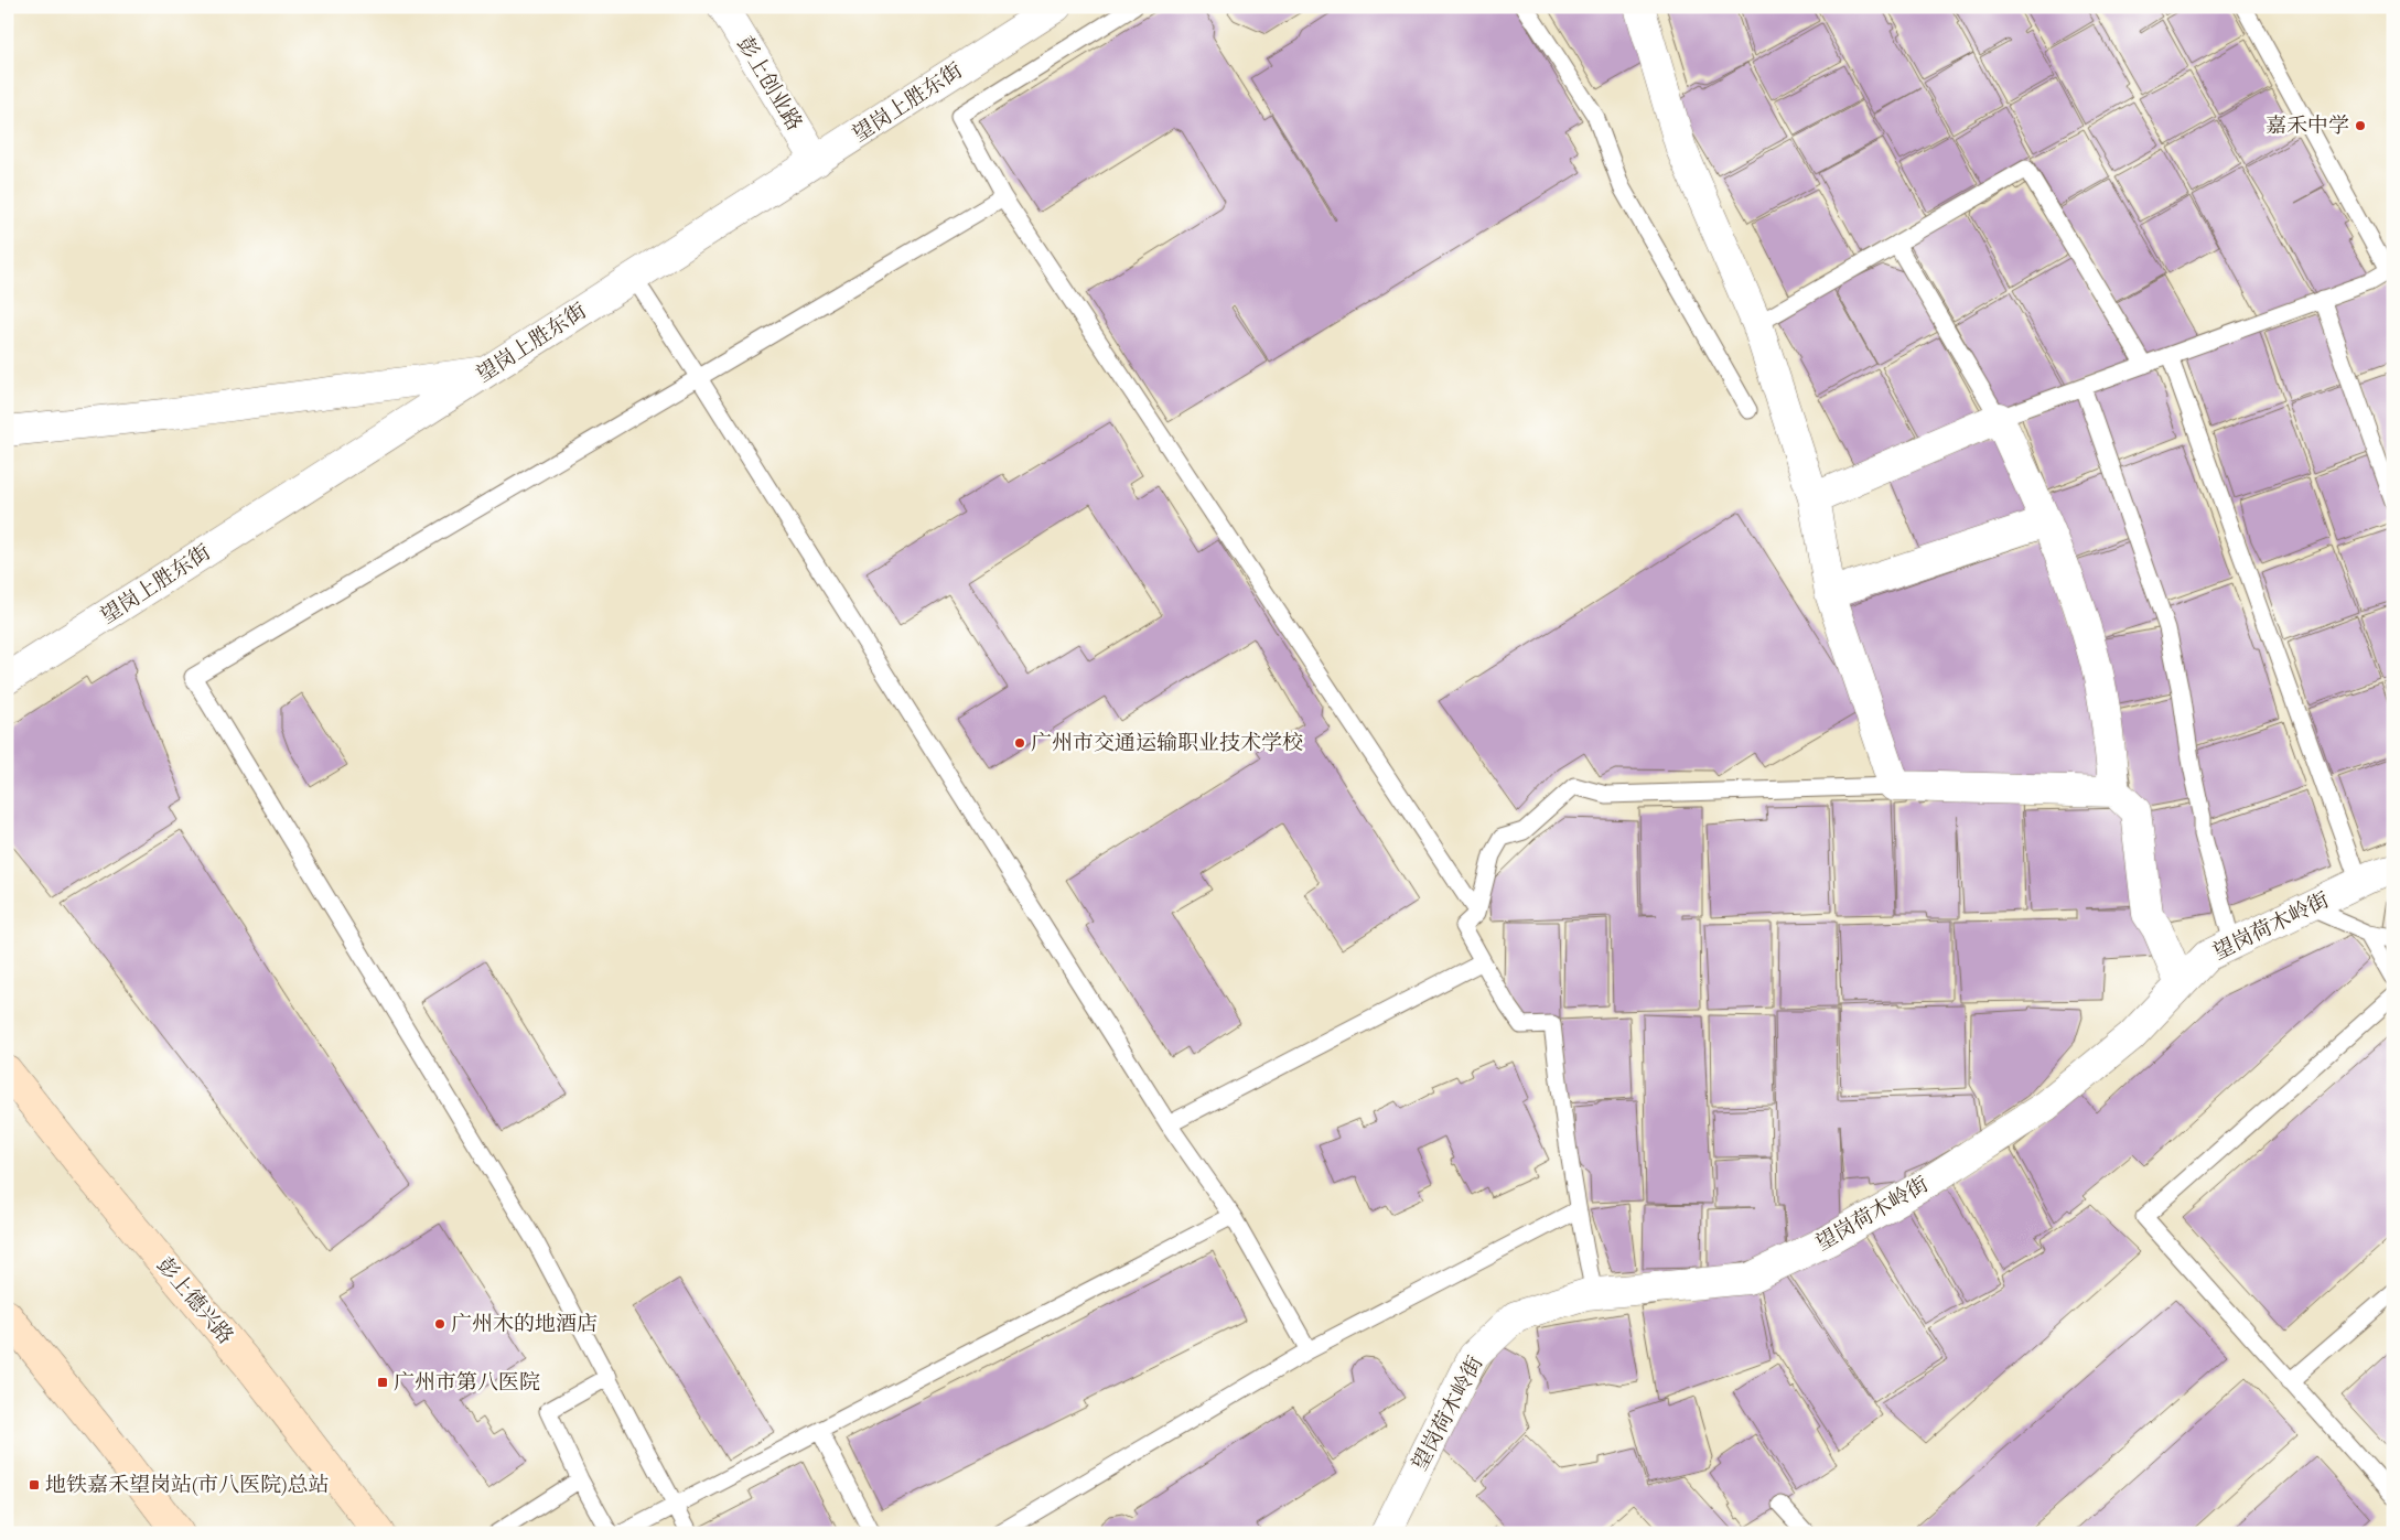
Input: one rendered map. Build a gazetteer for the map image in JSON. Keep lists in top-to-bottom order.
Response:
{
  "streets": {
    "street": [
      "彭上创业路",
      "望岗上胜东街",
      "望岗荷木岭街",
      "彭上德兴路"
    ]
  },
  "crossings": [
    ["彭上创业路", "望岗上胜东街"]
  ],
  "places": {
    "other": ["嘉禾中学", "广州市交通运输职业技术学校", "广州木的地酒店"],
    "transit": ["广州市第八医院", "地铁嘉禾望岗站(市八医院)总站"]
  }
}
